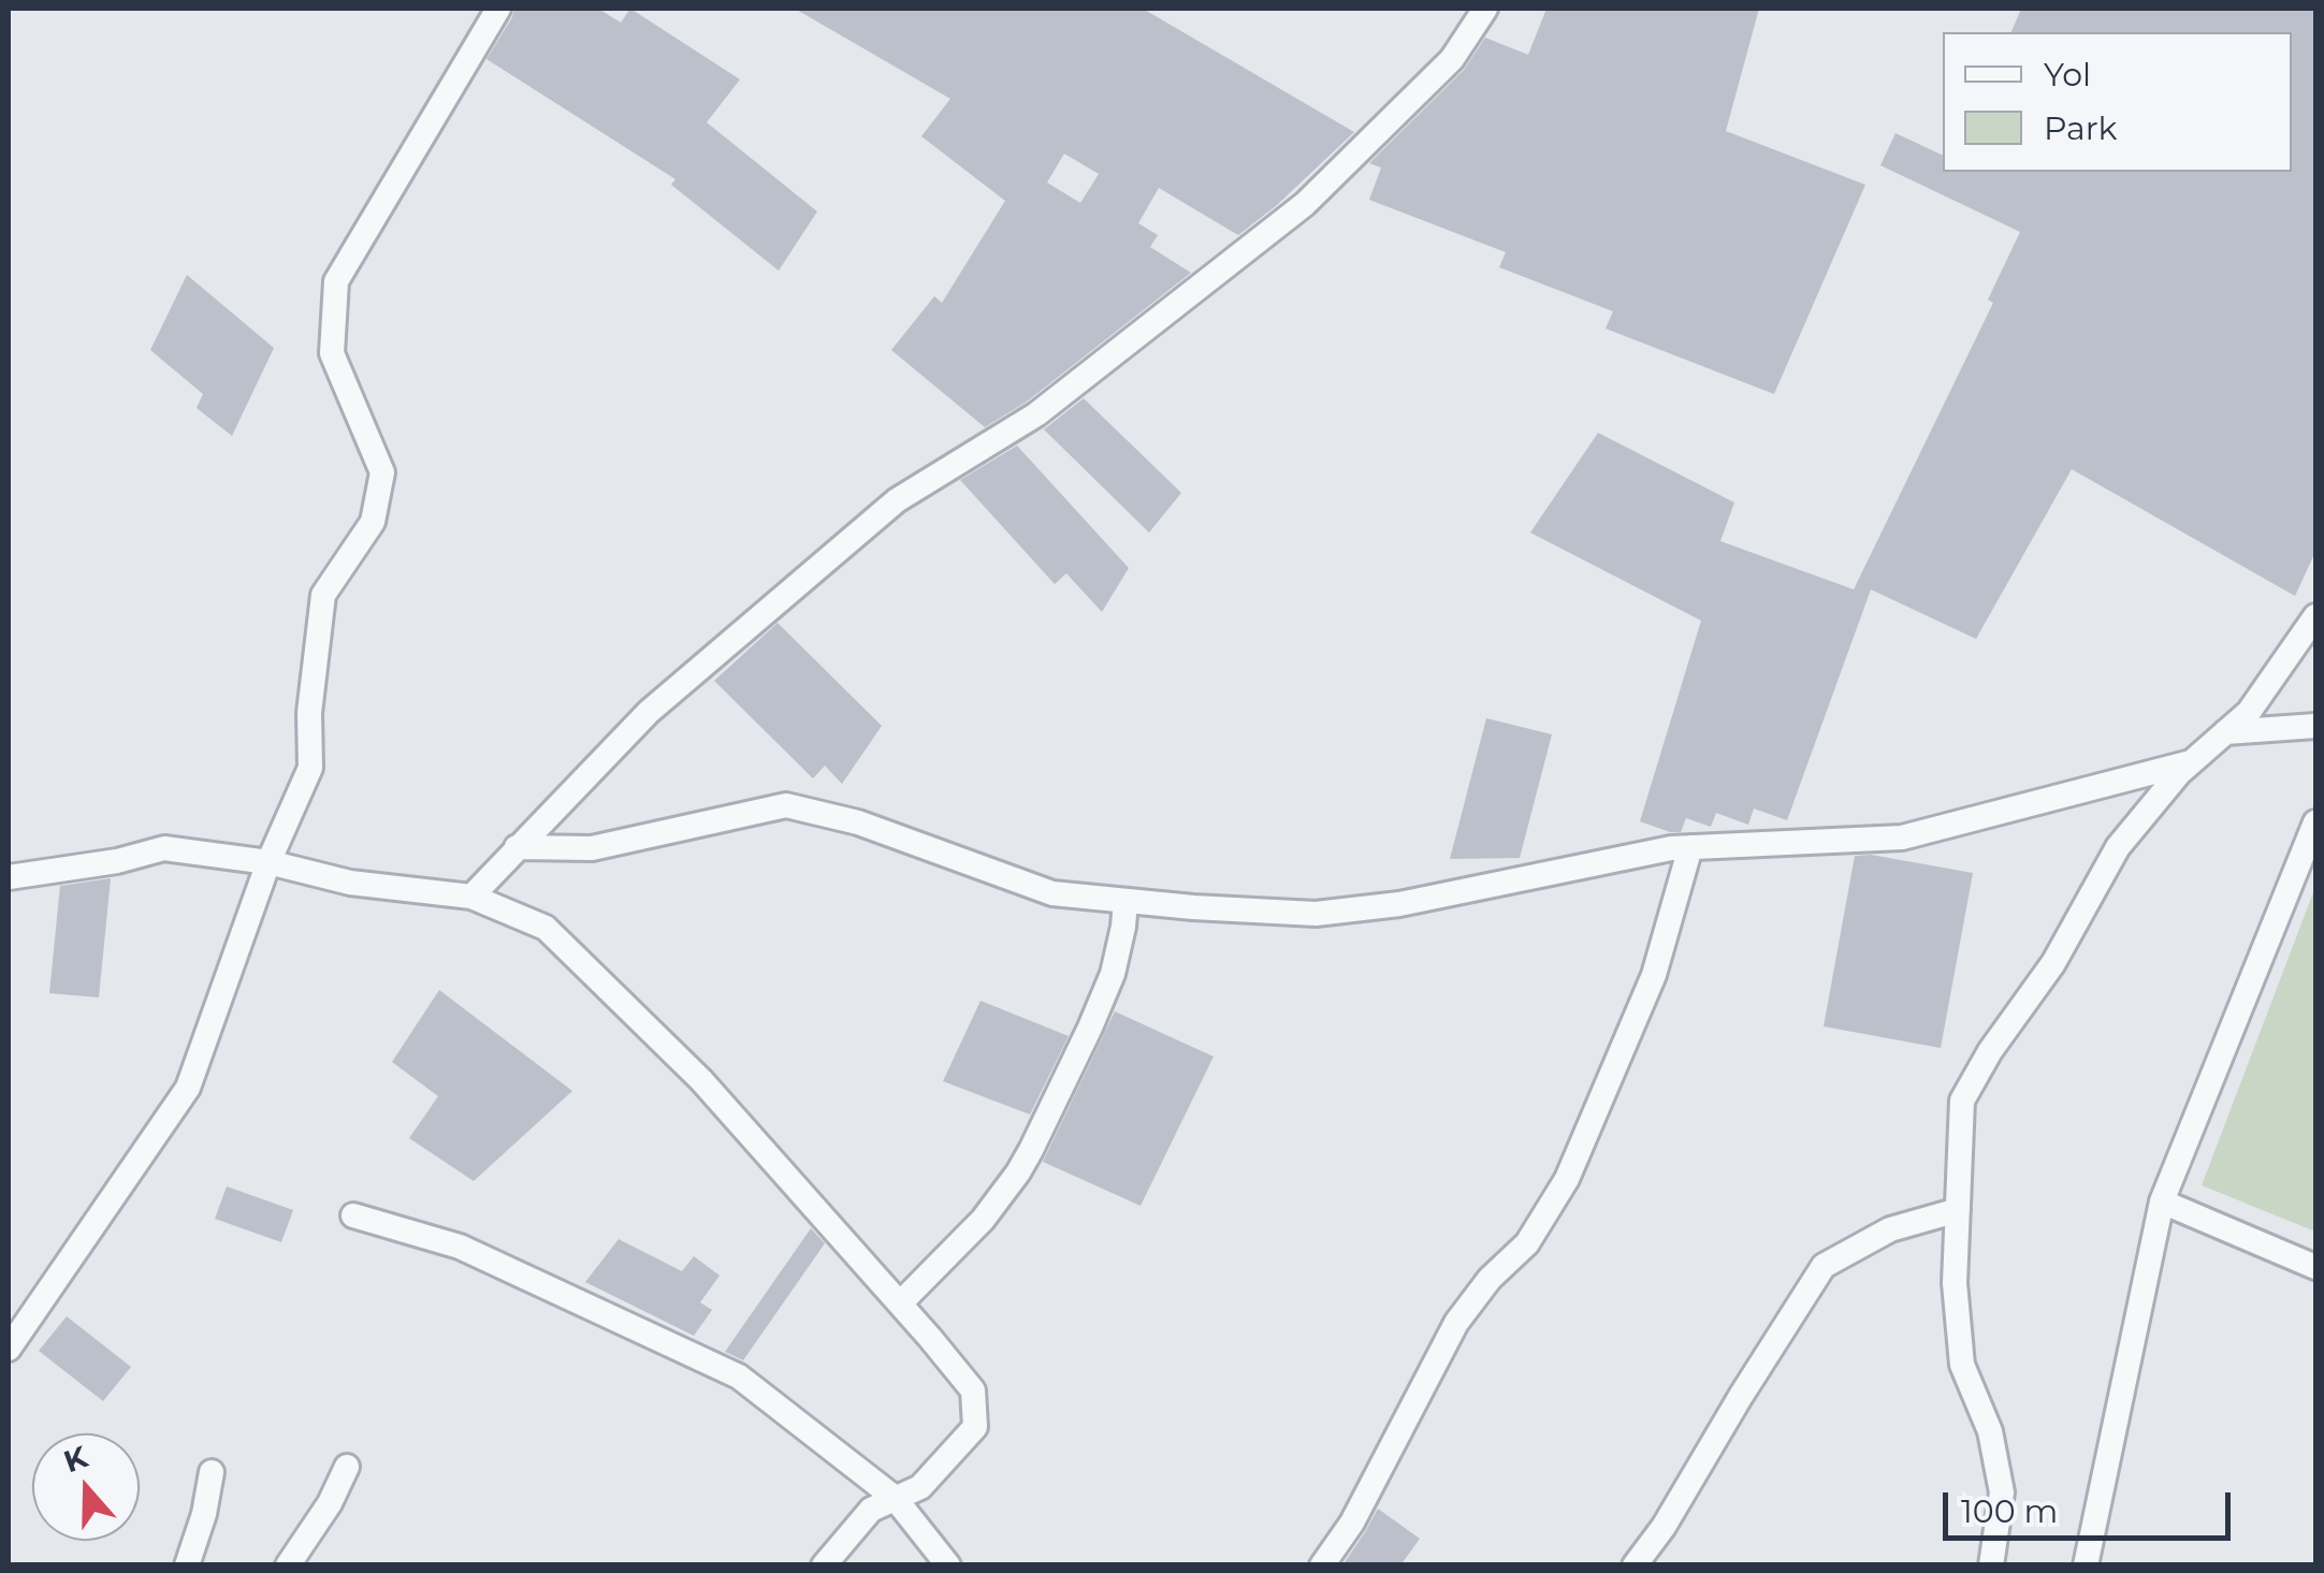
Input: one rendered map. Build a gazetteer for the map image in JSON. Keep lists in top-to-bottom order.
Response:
{
  "legend": ["Yol", "Park"],
  "scale_bar": "100 m",
  "north": "top"
}
